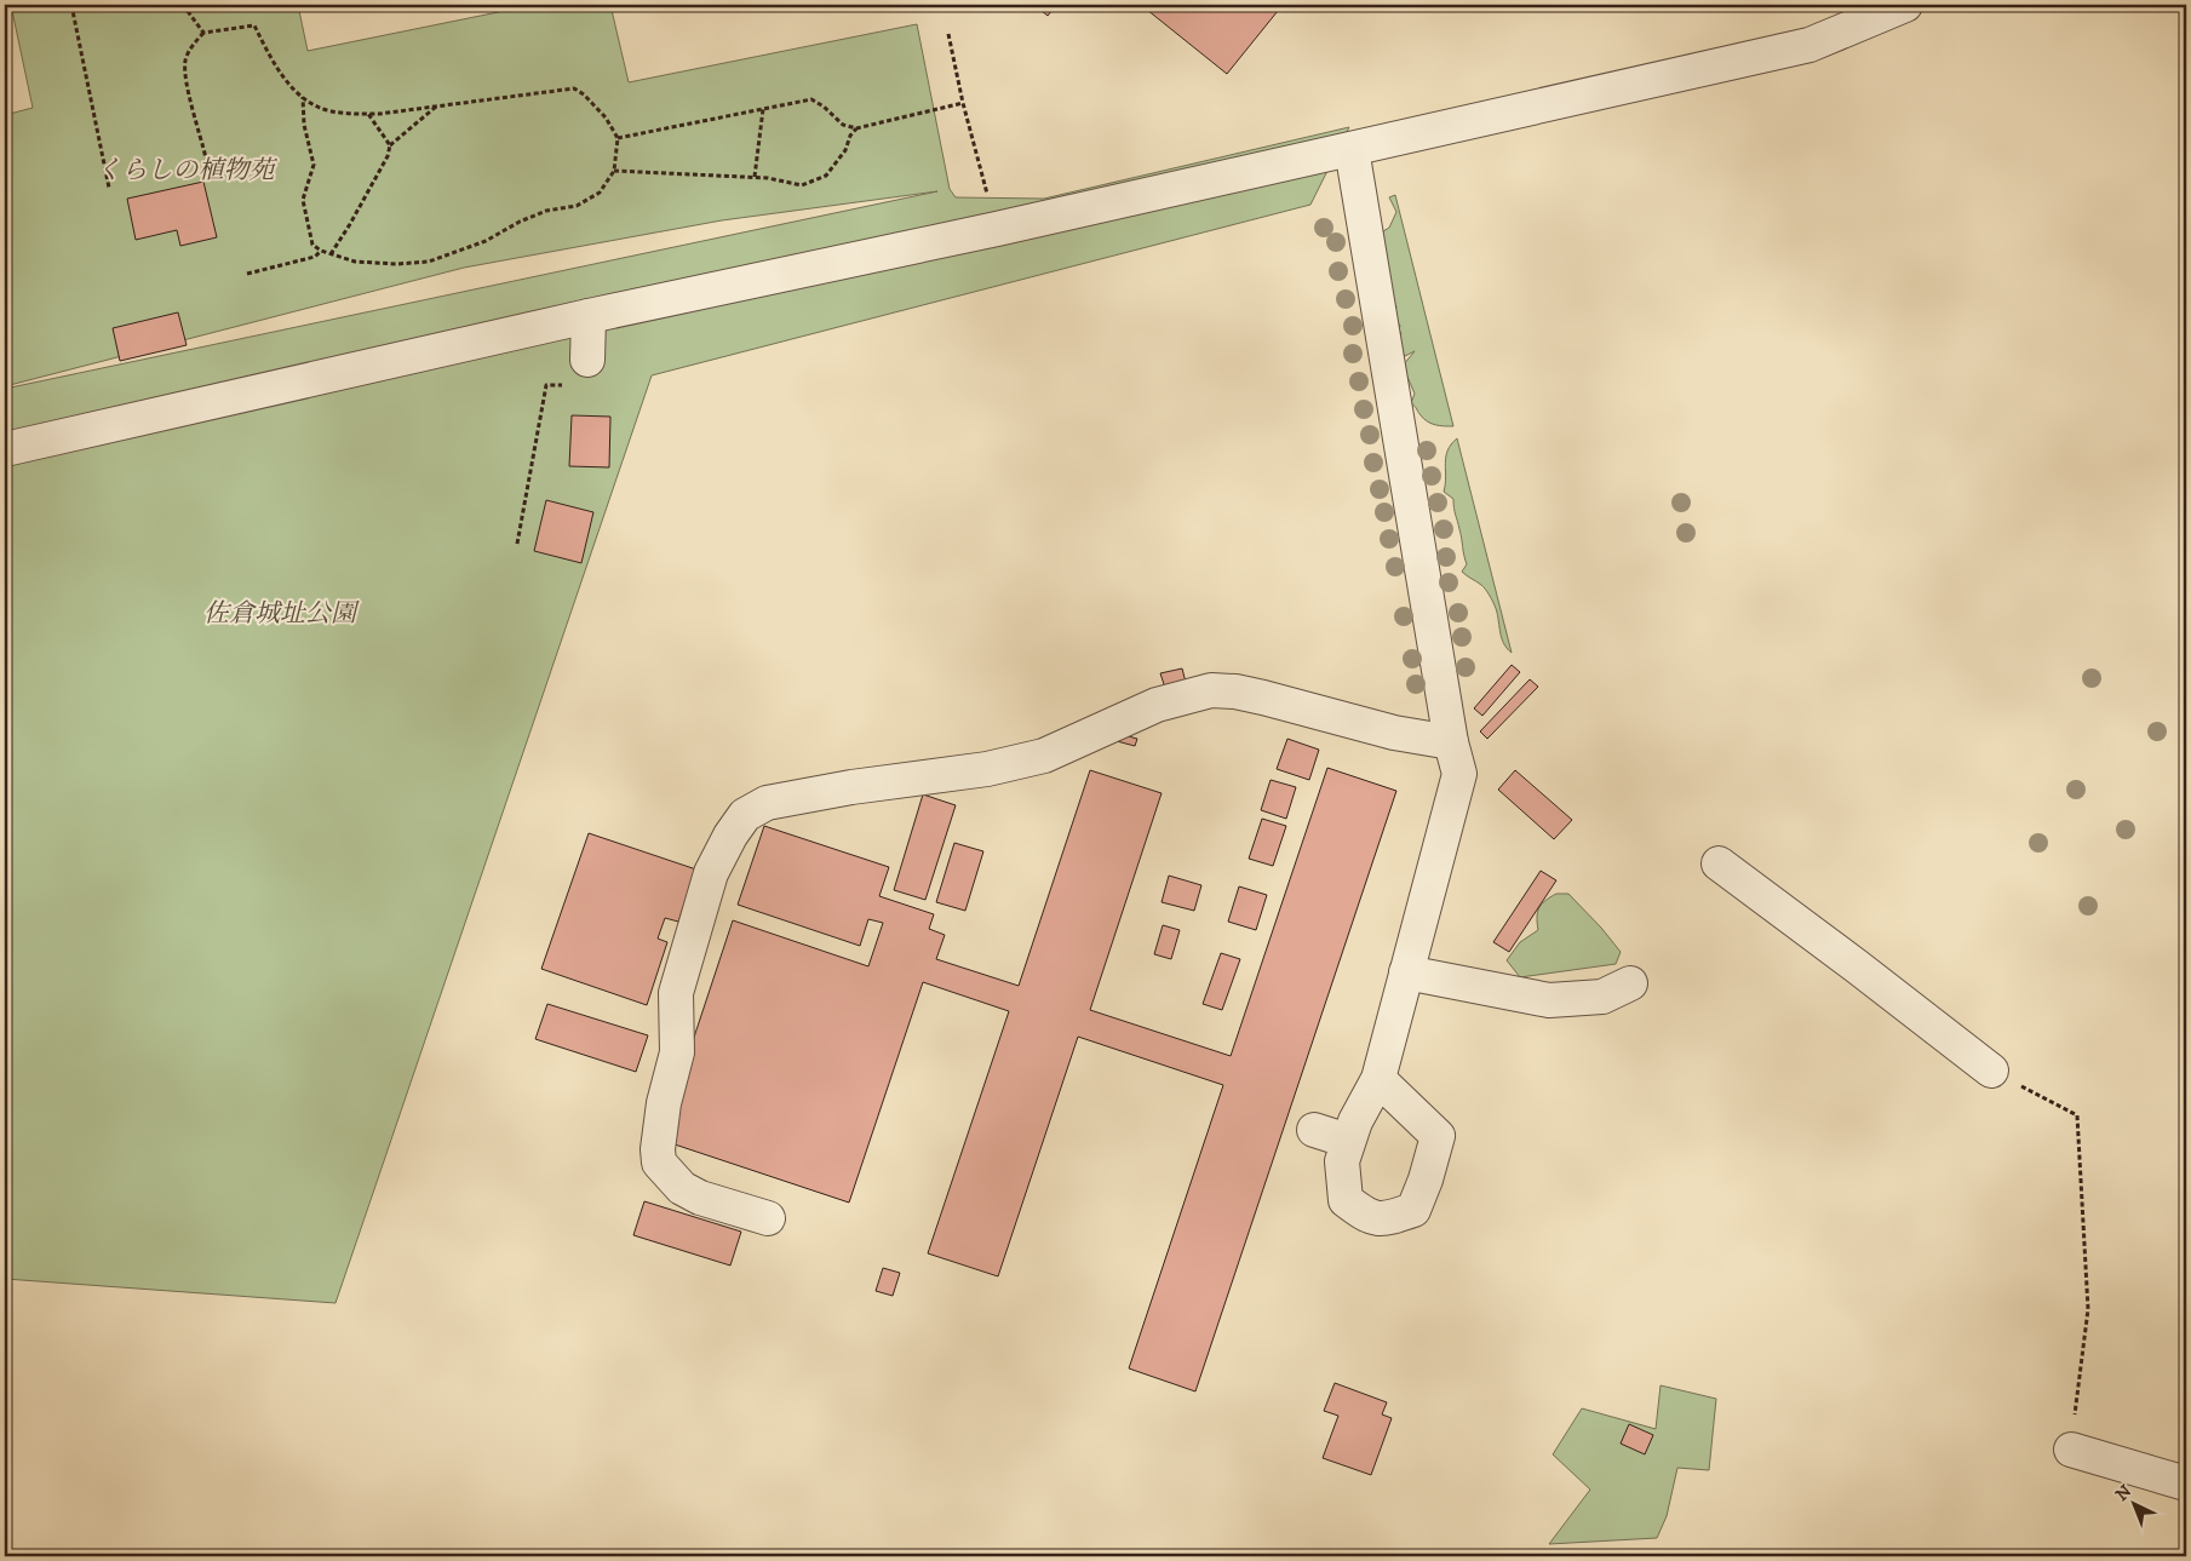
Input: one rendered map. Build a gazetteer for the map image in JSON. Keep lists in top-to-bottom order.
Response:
{
  "parks": ["くらしの植物苑", "佐倉城址公園"],
  "north": "top left"
}
